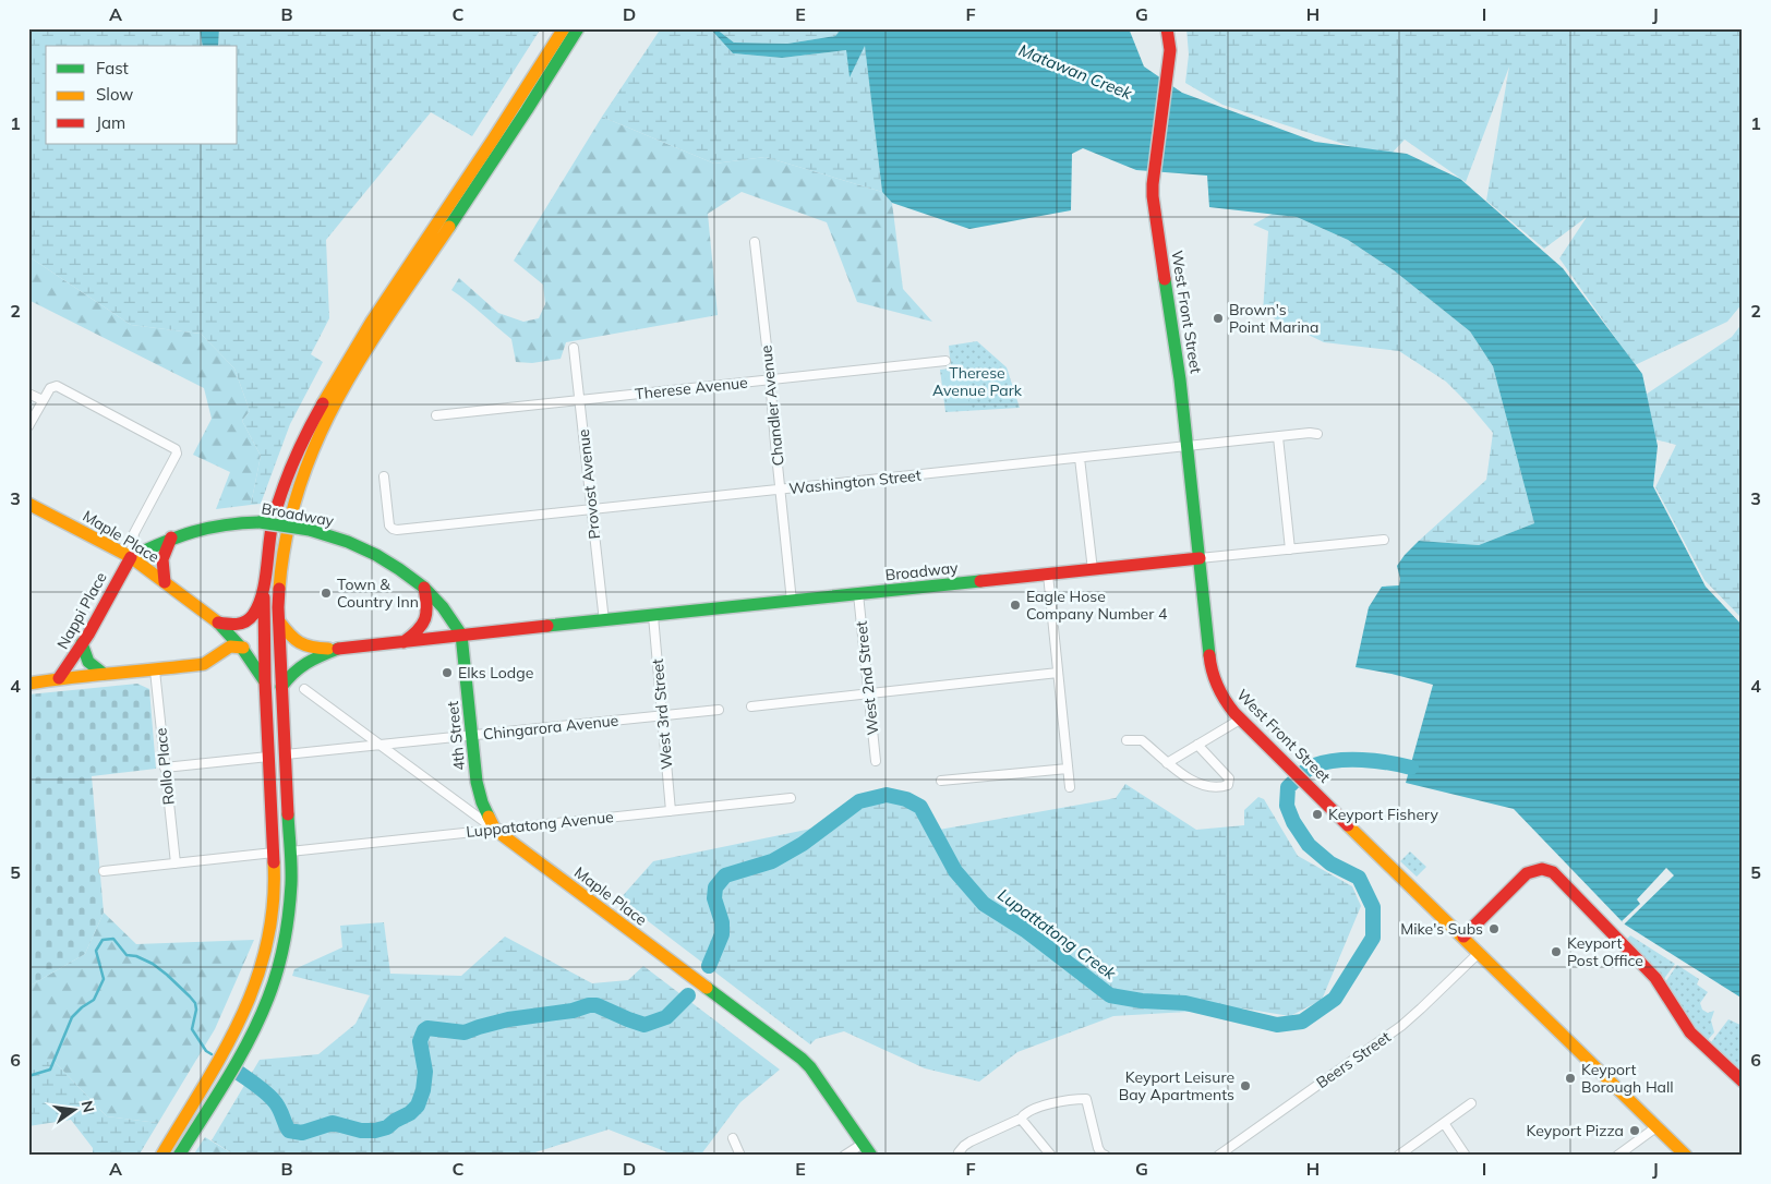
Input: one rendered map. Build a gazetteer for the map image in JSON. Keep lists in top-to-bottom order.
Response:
{
  "streets": {
    "main road": [
      "West Front Street",
      "Broadway",
      "Maple Place",
      "Nappi Place",
      "4th Street"
    ],
    "street": [
      "Therese Avenue",
      "Chandler Avenue",
      "Washington Street",
      "Provost Avenue",
      "West 2nd Street",
      "West 3rd Street",
      "Chingarora Avenue",
      "Rollo Place",
      "Luppatatong Avenue",
      "Beers Street"
    ]
  },
  "crossings": [
    ["West Front Street", "Washington Street"],
    ["West Front Street", "Broadway"],
    ["West Front Street", "Beers Street"],
    ["Therese Avenue", "Chandler Avenue"],
    ["Therese Avenue", "Provost Avenue"],
    ["Chandler Avenue", "Washington Street"],
    ["Chandler Avenue", "Broadway"],
    ["Washington Street", "Provost Avenue"],
    ["Provost Avenue", "Broadway"],
    ["Broadway", "Maple Place"],
    ["Broadway", "Nappi Place"],
    ["Broadway", "West 2nd Street"],
    ["Broadway", "West 3rd Street"],
    ["Broadway", "4th Street"],
    ["Maple Place", "Nappi Place"],
    ["Maple Place", "Chingarora Avenue"],
    ["Maple Place", "4th Street"],
    ["Maple Place", "Luppatatong Avenue"],
    ["West 3rd Street", "Chingarora Avenue"],
    ["West 3rd Street", "Luppatatong Avenue"],
    ["Chingarora Avenue", "4th Street"],
    ["4th Street", "Luppatatong Avenue"]
  ],
  "water": ["Matawan Creek", "Lupattatong Creek"],
  "parks": ["Therese Avenue Park"],
  "places": [
    "Brown's Point Marina",
    "Town & Country Inn",
    "Eagle Hose Company Number 4",
    "Elks Lodge",
    "Keyport Fishery",
    "Mike's Subs",
    "Keyport Post Office",
    "Keyport Borough Hall",
    "Keyport Leisure Bay Apartments",
    "Keyport Pizza"
  ],
  "legend": ["Fast", "Slow", "Jam"],
  "north": "right",
  "grid": {
    "columns": [
      "A",
      "B",
      "C",
      "D",
      "E",
      "F",
      "G",
      "H",
      "I",
      "J"
    ],
    "rows": [
      "1",
      "2",
      "3",
      "4",
      "5",
      "6"
    ]
  }
}
